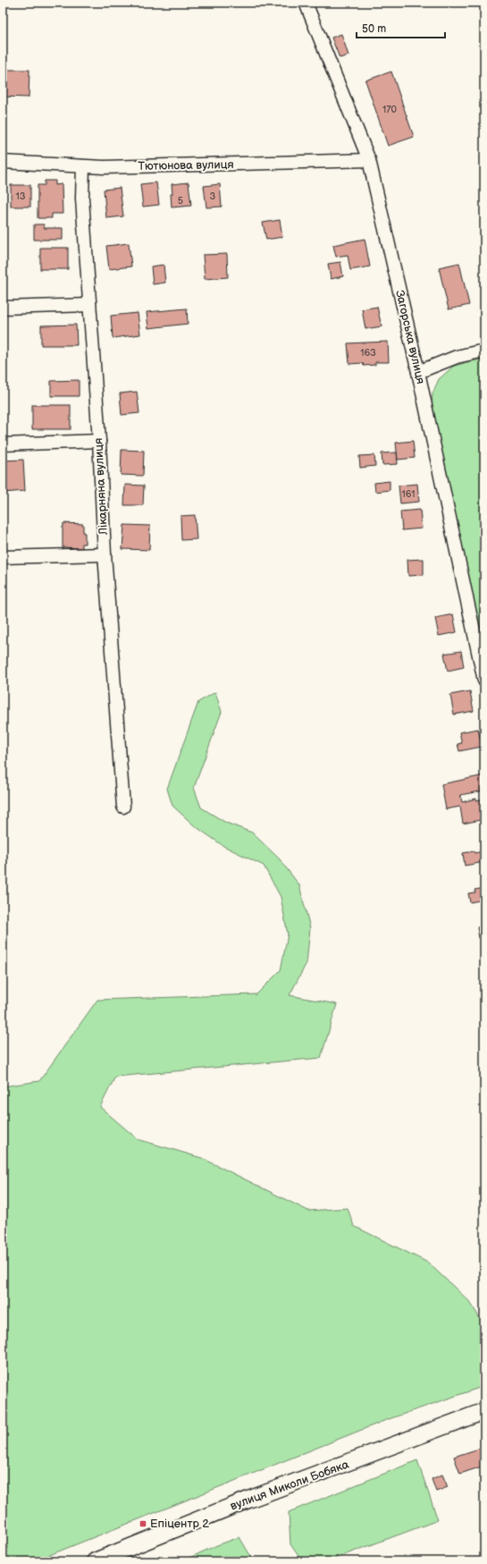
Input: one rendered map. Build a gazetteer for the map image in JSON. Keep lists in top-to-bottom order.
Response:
{
  "streets": {
    "street": [
      "Тютюнова вулиця",
      "Загорська вулиця",
      "Лікарняна вулиця",
      "вулиця Миколи Бобяка"
    ]
  },
  "crossings": [
    ["Тютюнова вулиця", "Загорська вулиця"],
    ["Тютюнова вулиця", "Лікарняна вулиця"]
  ],
  "places": {
    "transit": ["Епіцентр 2"]
  },
  "house_numbers": [
    "170",
    "13",
    "3",
    "5",
    "163",
    "161"
  ],
  "scale_bar": "50 m"
}
